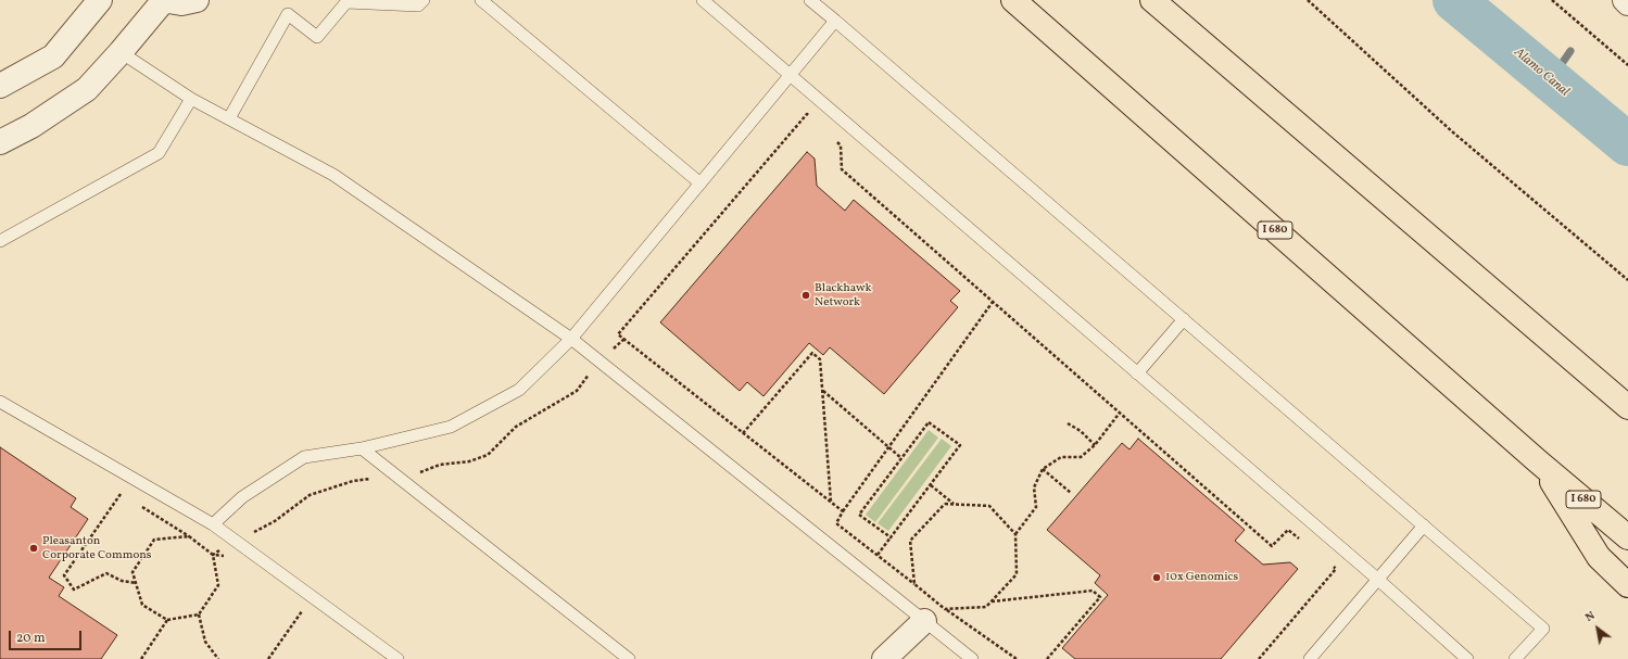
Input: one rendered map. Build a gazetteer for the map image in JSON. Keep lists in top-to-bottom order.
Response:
{
  "streets": {
    "highway": ["I 680"]
  },
  "water": ["Alamo Canal"],
  "places": ["Blackhawk Network", "Pleasanton Corporate Commons", "10x Genomics"],
  "scale_bar": "20 m",
  "north": "top left"
}
